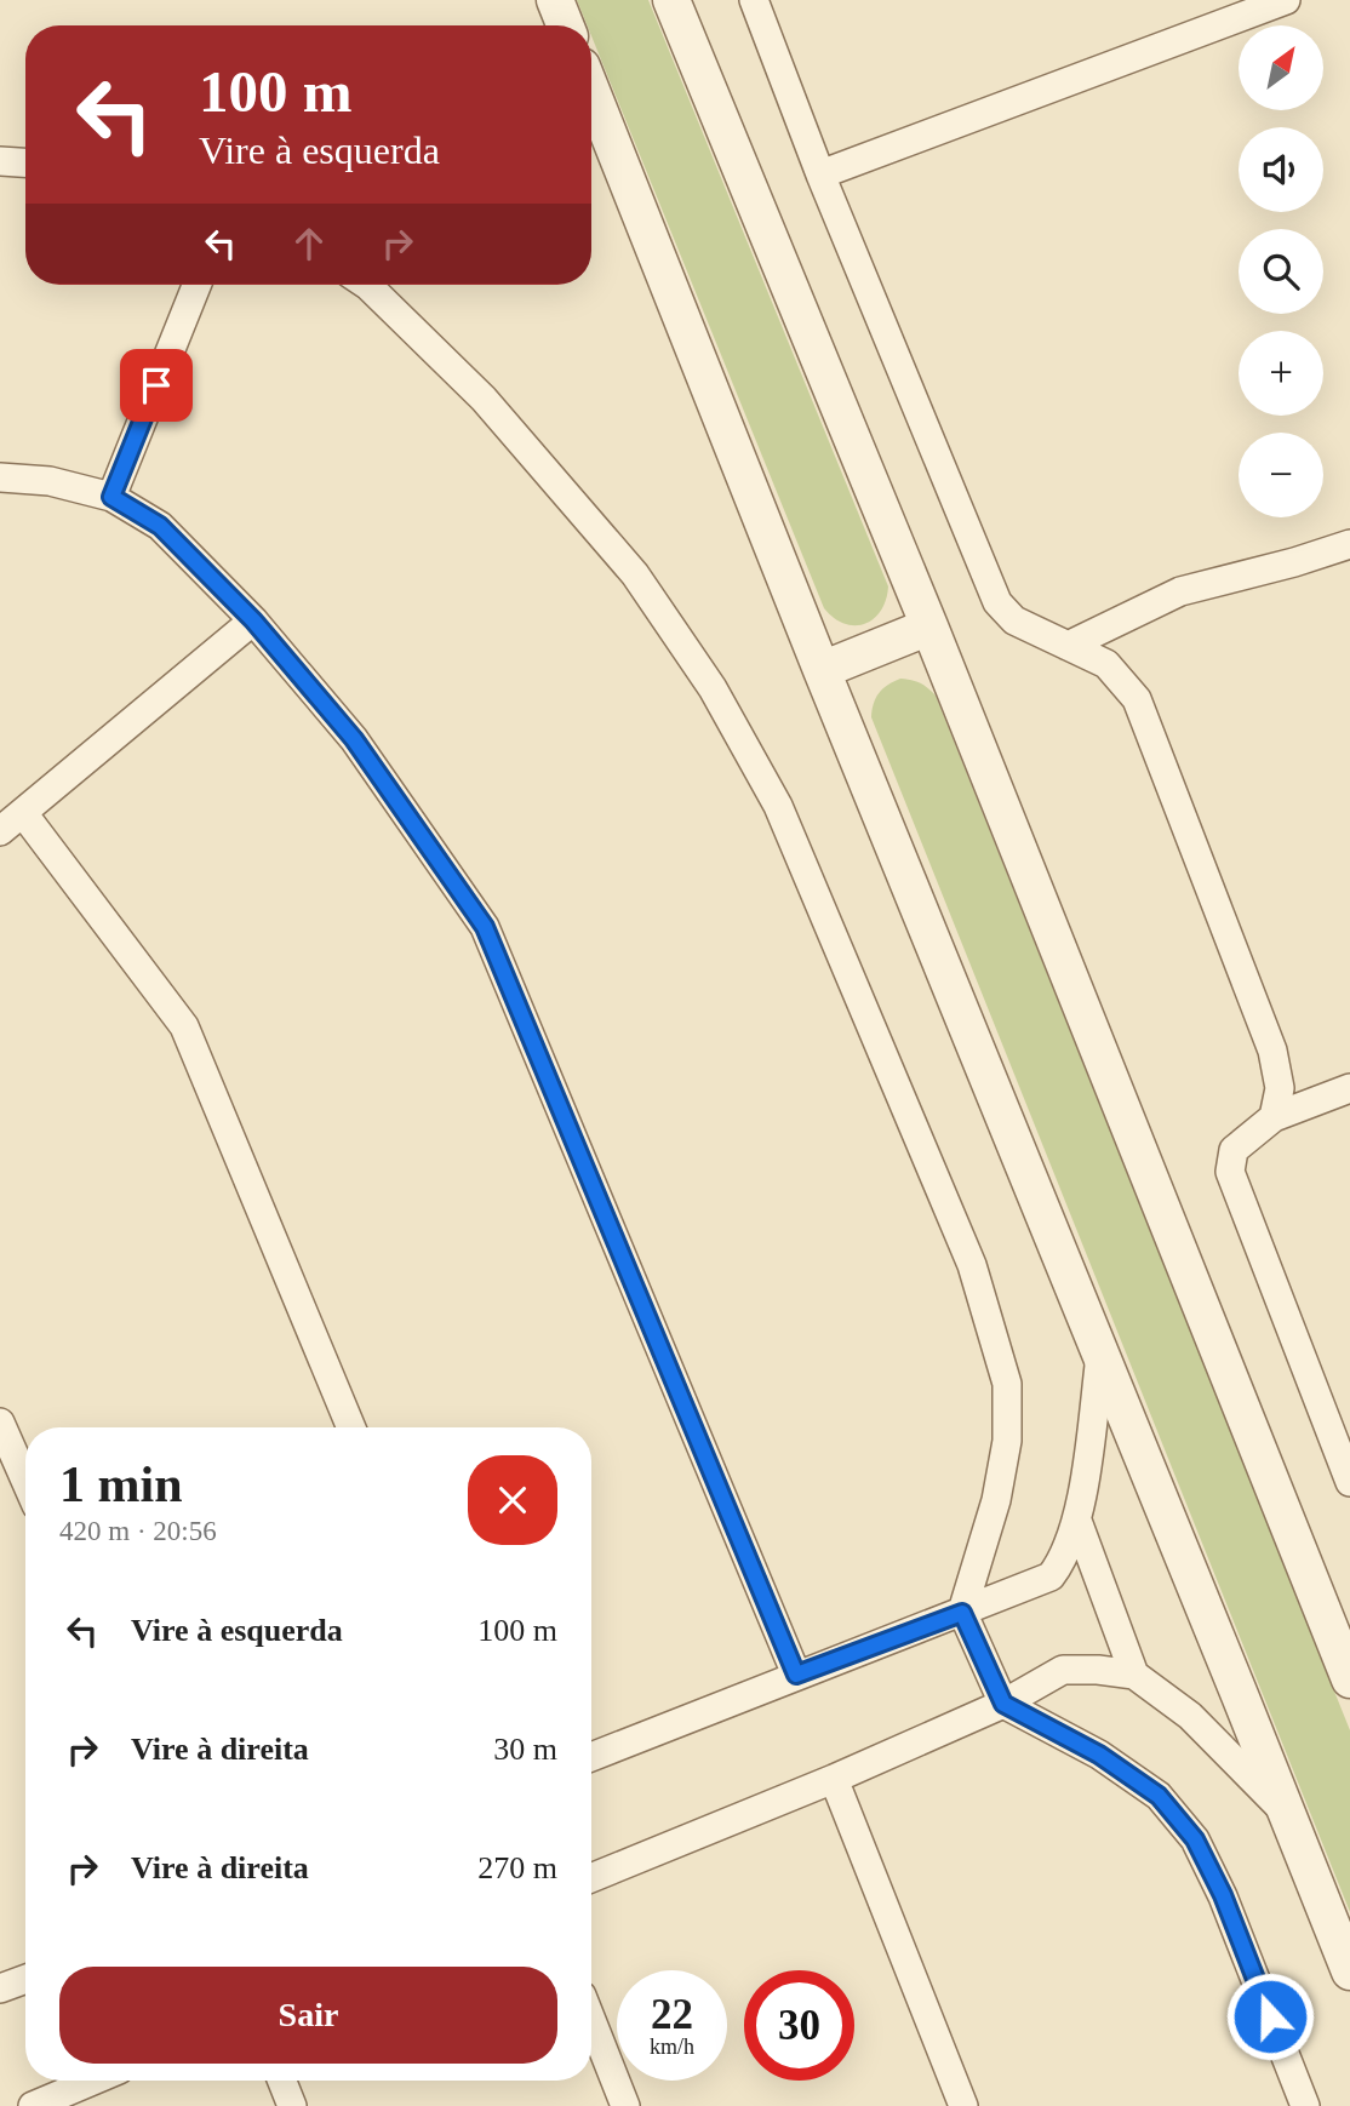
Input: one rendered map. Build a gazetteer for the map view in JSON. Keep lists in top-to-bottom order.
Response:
{
  "north": "top right",
  "page": {
    "map_buttons": ["+", "−"],
    "turn": ["100 m", "Vire à esquerda"],
    "heading": ["1 min", "420 m · 20:56"],
    "list": [
      {
        "name": "Vire à esquerda",
        "value": "100 m"
      },
      {
        "name": "Vire à direita",
        "value": "30 m"
      },
      {
        "name": "Vire à direita",
        "value": "270 m"
      }
    ],
    "buttons": "Sair",
    "speed": "22 km/h",
    "limit": "30"
  }
}
